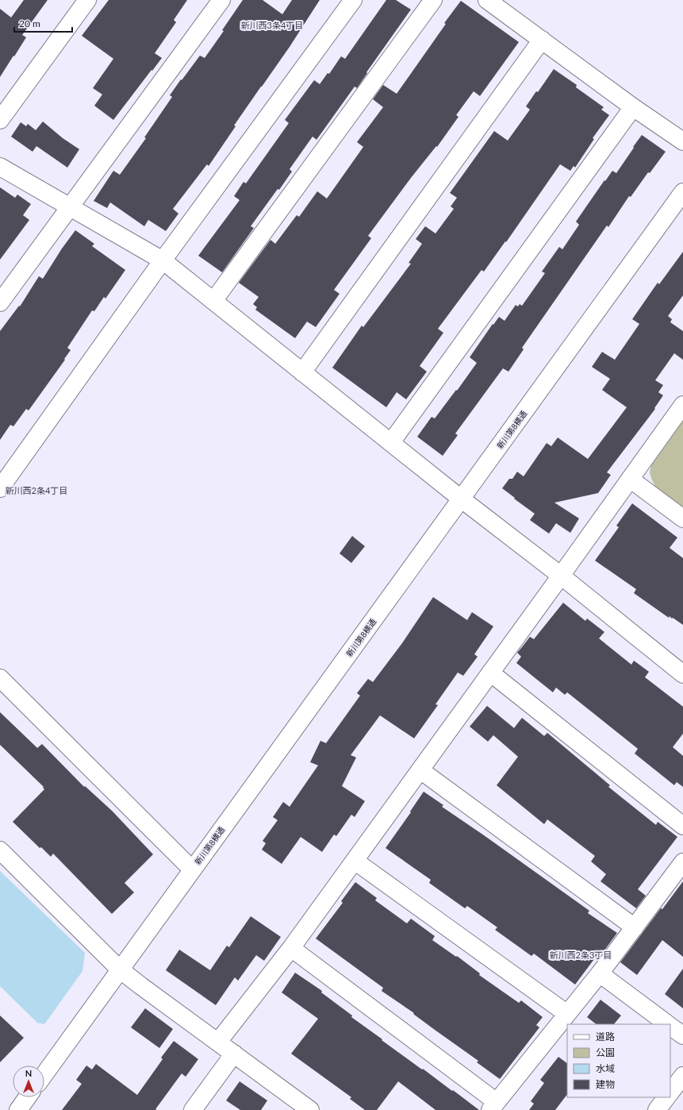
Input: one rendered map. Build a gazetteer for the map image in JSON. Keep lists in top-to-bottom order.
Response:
{
  "streets": {
    "street": ["新川第8横通"]
  },
  "districts": ["新川西3条4丁目", "新川西2条4丁目", "新川西2条3丁目"],
  "legend": [
    "道路",
    "公園",
    "水域",
    "建物"
  ],
  "scale_bar": "20 m",
  "north": "top"
}
